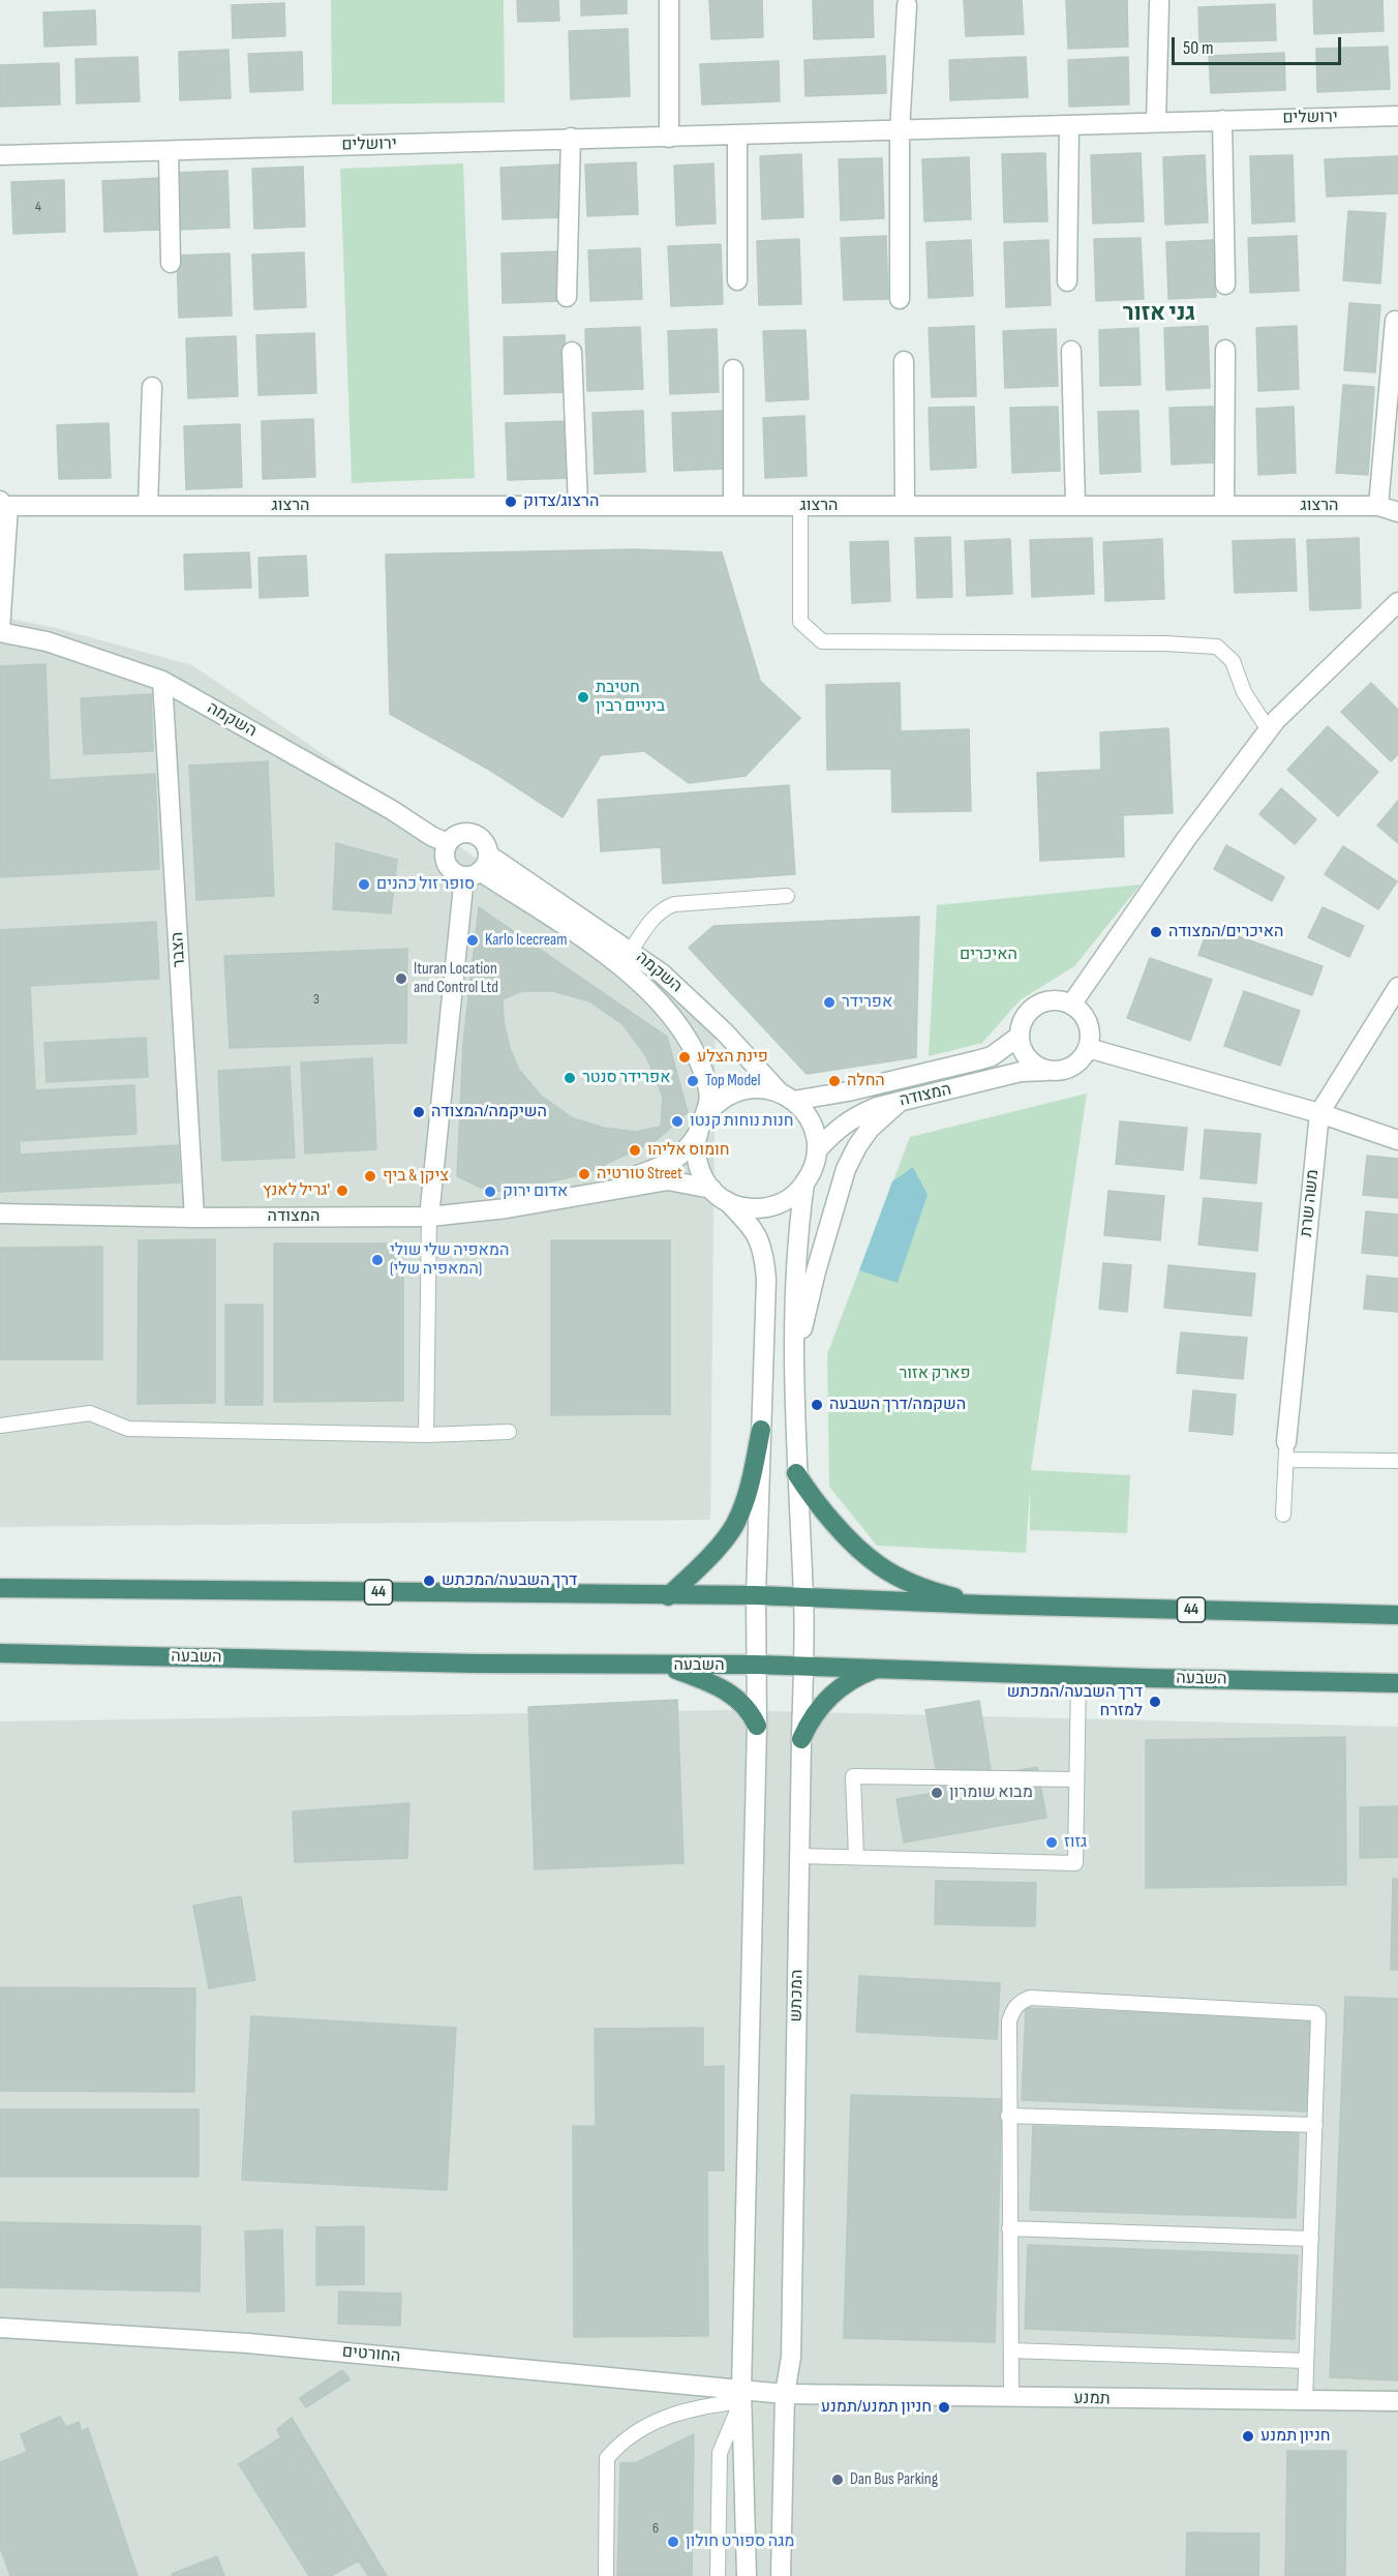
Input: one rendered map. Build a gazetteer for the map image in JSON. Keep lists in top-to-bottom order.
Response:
{
  "streets": {
    "highway": ["44", "השבעה"],
    "street": [
      "ירושלים",
      "הרצוג",
      "השקמה",
      "הצבר",
      "המצודה",
      "משה שרת",
      "המכתש",
      "החורטים",
      "תמנע"
    ]
  },
  "crossings": [
    ["השקמה", "הצבר"],
    ["השקמה", "המצודה"],
    ["הצבר", "המצודה"],
    ["44", "המכתש"],
    ["השבעה", "המכתש"],
    ["המכתש", "תמנע"]
  ],
  "districts": ["גני אזור"],
  "parks": ["האיכרים", "פארק אזור"],
  "places": [
    "הרצוג/צדוק",
    "חטיבת ביניים רבין",
    "סופר זול כהנים",
    "האיכרים/המצודה",
    "Karlo Icecream",
    "Ituran Location and Control Ltd",
    "אפרידר",
    "פינת הצלע",
    "אפרידר סנטר",
    "Top Model",
    "החלה",
    "השיקמה/המצודה",
    "חנות נוחות קנטו",
    "חומוס אליהו",
    "טורטיה Street",
    "ציקן & ביף",
    "גריל לאנץ'",
    "אדום ירוק",
    "המאפיה שלי שולי (המאפיה שלי)",
    "השקמה/דרך השבעה",
    "דרך השבעה/המכתש",
    "דרך השבעה/המכתש למזרח",
    "מבוא שומרון",
    "גזוז",
    "חניון תמנע/תמנע",
    "חניון תמנע",
    "Dan Bus Parking",
    "מגה ספורט חולון"
  ],
  "house_numbers": ["4", "3", "6"],
  "scale_bar": "50 m"
}
